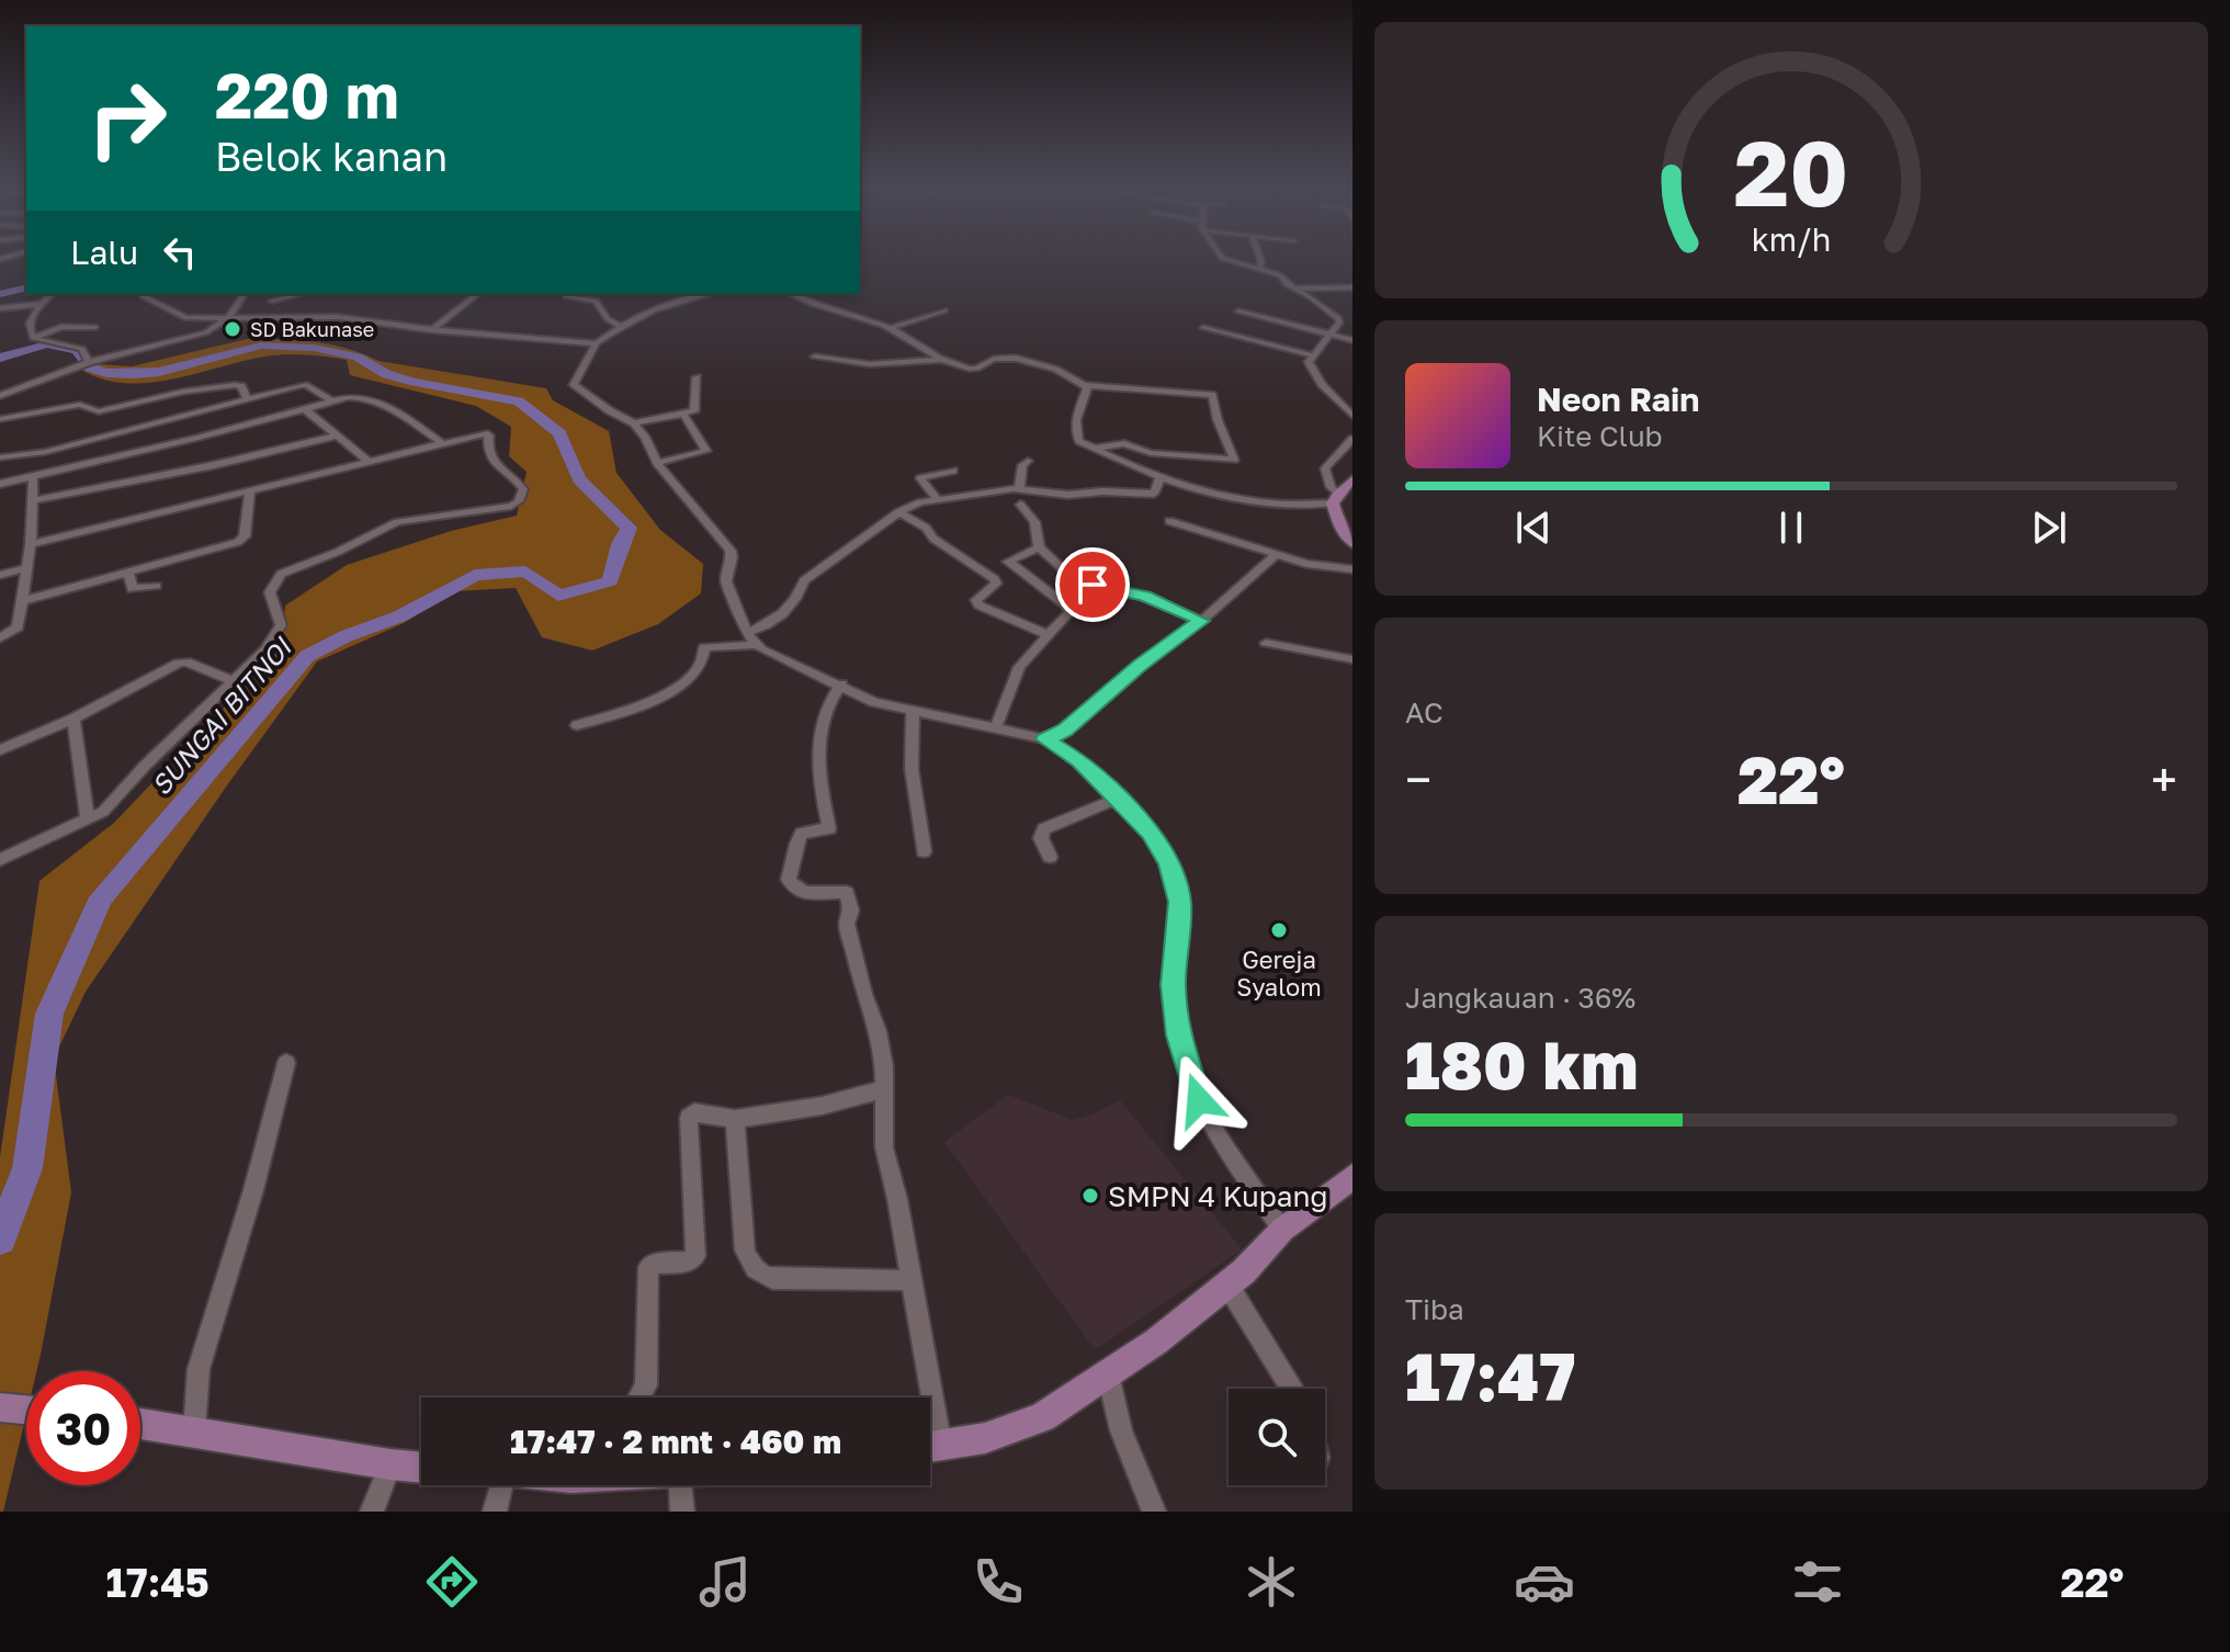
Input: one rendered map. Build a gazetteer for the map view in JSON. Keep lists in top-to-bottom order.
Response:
{
  "water": ["SUNGAI BITNOI"],
  "places": ["SD Bakunase", "Gereja Syalom", "SMPN 4 Kupang"],
  "page": {
    "turn": ["220 m", "Belok kanan"],
    "then": "Lalu",
    "song": ["Neon Rain", "Kite Club"],
    "tile": [
      "AC",
      ["Jangkauan · 36%", "180 km"],
      ["Tiba", "17:47"]
    ],
    "heat": ["−", "22°", "+"],
    "limit": "30",
    "trip": "17:47 · 2 mnt · 460 m",
    "tabs": ["17:45", "22°"],
    "gauge": ["20", "km/h"]
  }
}
